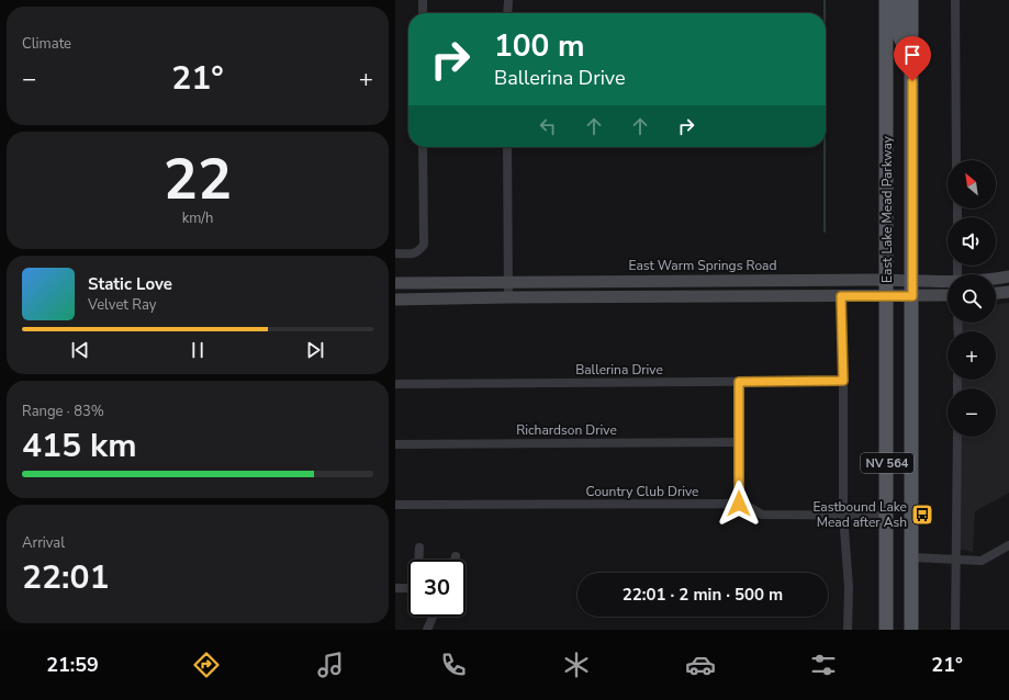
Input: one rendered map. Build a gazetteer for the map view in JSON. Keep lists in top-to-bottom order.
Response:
{
  "streets": {
    "main road": ["East Lake Mead Parkway", "East Warm Springs Road", "NV 564"],
    "street": ["Ballerina Drive", "Richardson Drive", "Country Club Drive"]
  },
  "crossings": [
    ["East Lake Mead Parkway", "East Warm Springs Road"],
    ["East Lake Mead Parkway", "Country Club Drive"]
  ],
  "places": {
    "bus stop": ["Eastbound Lake Mead after Ash"]
  },
  "north": "top left",
  "page": {
    "tile": [
      "Climate",
      ["22", "km/h"],
      ["Range · 83%", "415 km"],
      ["Arrival", "22:01"]
    ],
    "turn": ["100 m", "Ballerina Drive"],
    "heat": ["−", "21°", "+"],
    "map_buttons": ["+", "−"],
    "song": ["Static Love", "Velvet Ray"],
    "limit": "30",
    "trip": "22:01 · 2 min · 500 m",
    "tabs": ["21:59", "21°"]
  }
}
